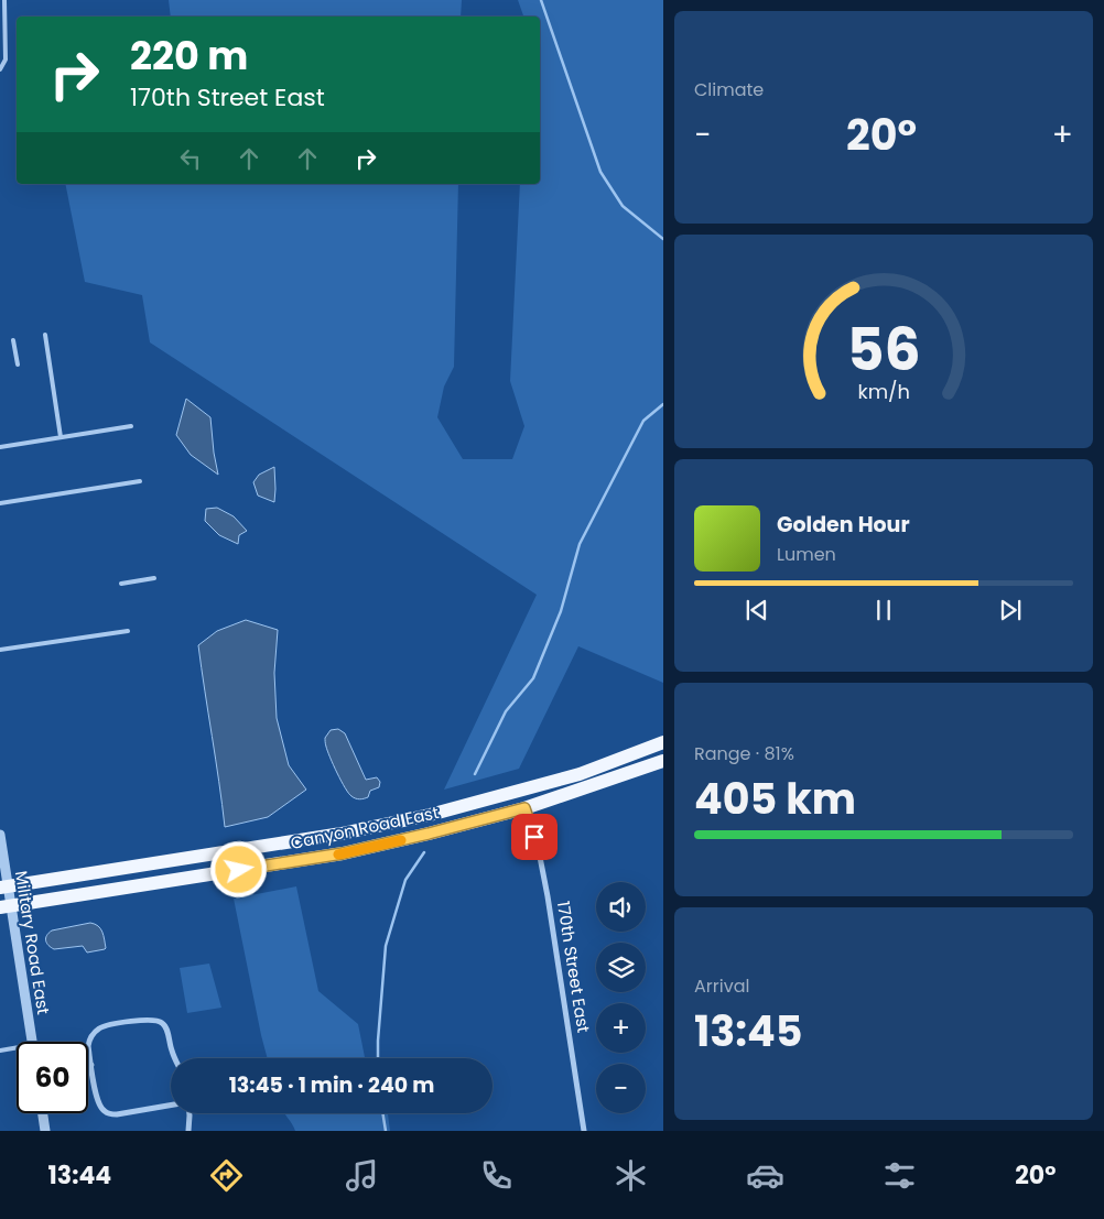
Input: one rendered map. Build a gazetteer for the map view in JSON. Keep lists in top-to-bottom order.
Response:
{
  "streets": {
    "main road": ["Canyon Road East"],
    "street": ["Military Road East", "170th Street East"]
  },
  "crossings": [
    ["Canyon Road East", "Military Road East"],
    ["Canyon Road East", "170th Street East"]
  ],
  "page": {
    "tile": [
      "Climate",
      ["Range · 81%", "405 km"],
      ["Arrival", "13:45"]
    ],
    "turn": ["220 m", "170th Street East"],
    "heat": ["−", "20°", "+"],
    "song": ["Golden Hour", "Lumen"],
    "map_buttons": ["+", "−"],
    "limit": "60",
    "trip": "13:45 · 1 min · 240 m",
    "tabs": ["13:44", "20°"],
    "gauge": ["56", "km/h"]
  }
}
